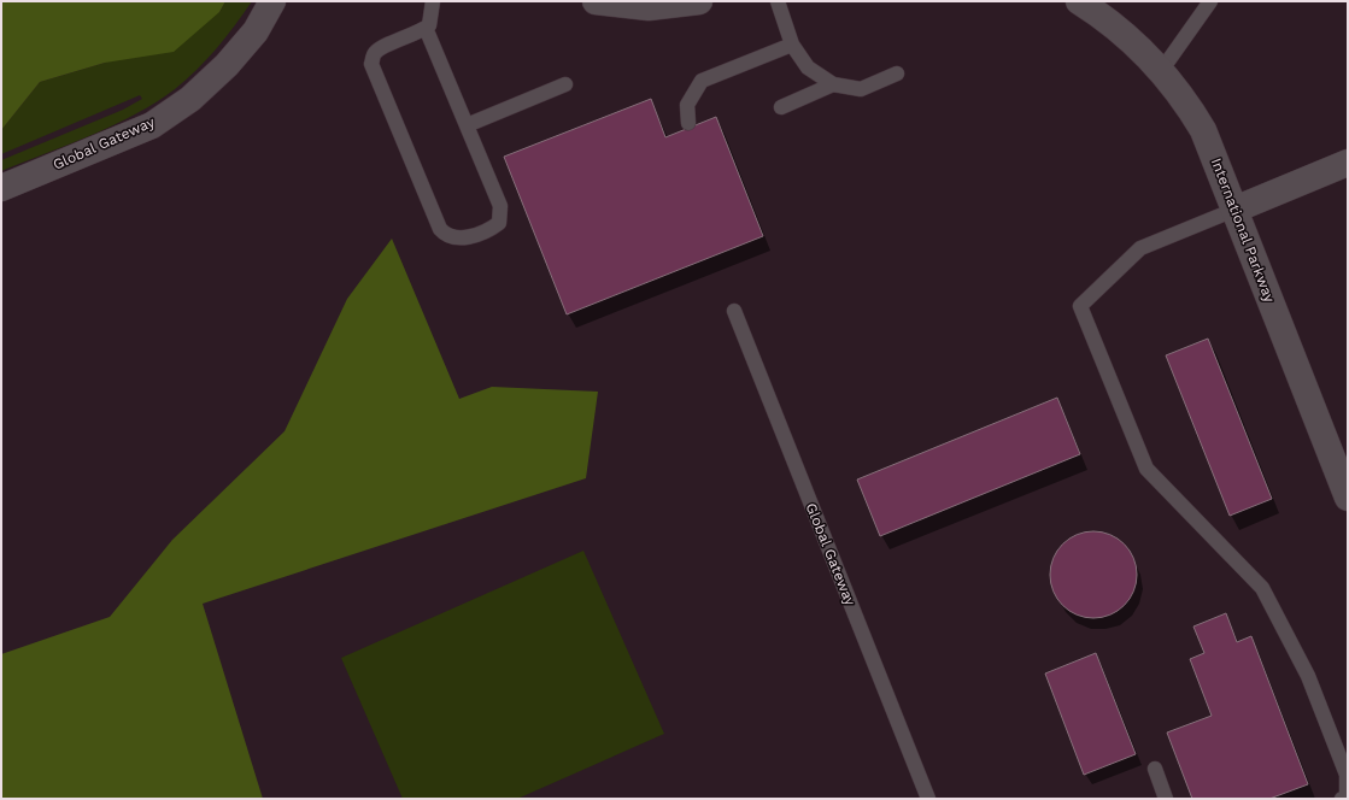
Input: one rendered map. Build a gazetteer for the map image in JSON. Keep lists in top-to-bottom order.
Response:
{
  "streets": {
    "street": ["Global Gateway", "International Parkway"]
  }
}
